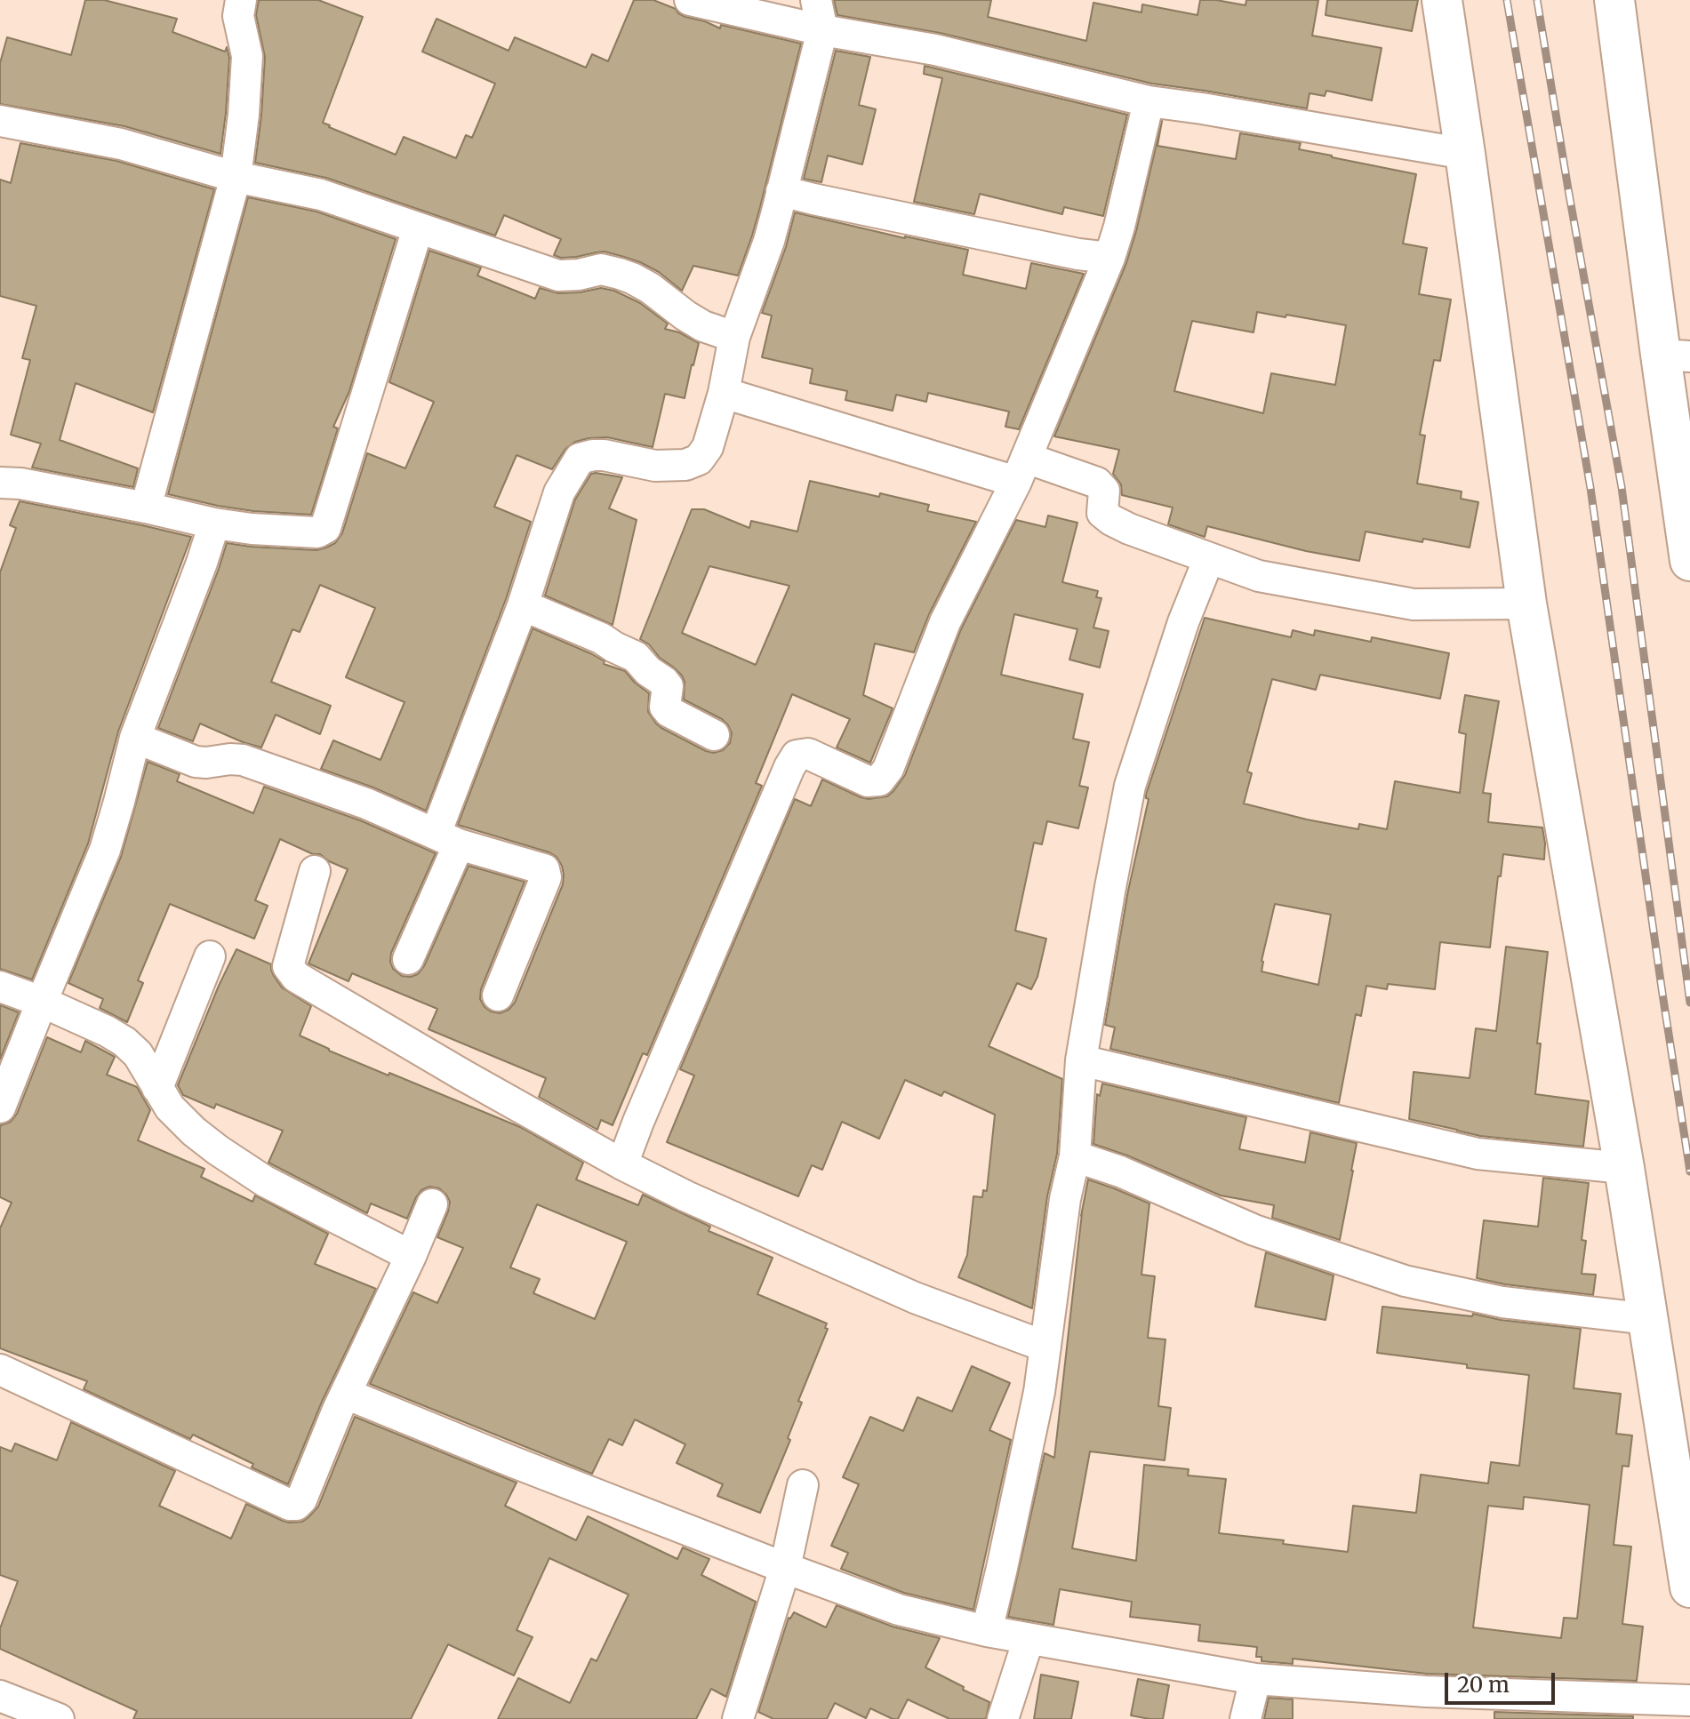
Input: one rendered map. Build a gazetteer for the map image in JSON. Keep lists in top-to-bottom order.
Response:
{
  "scale_bar": "20 m"
}
